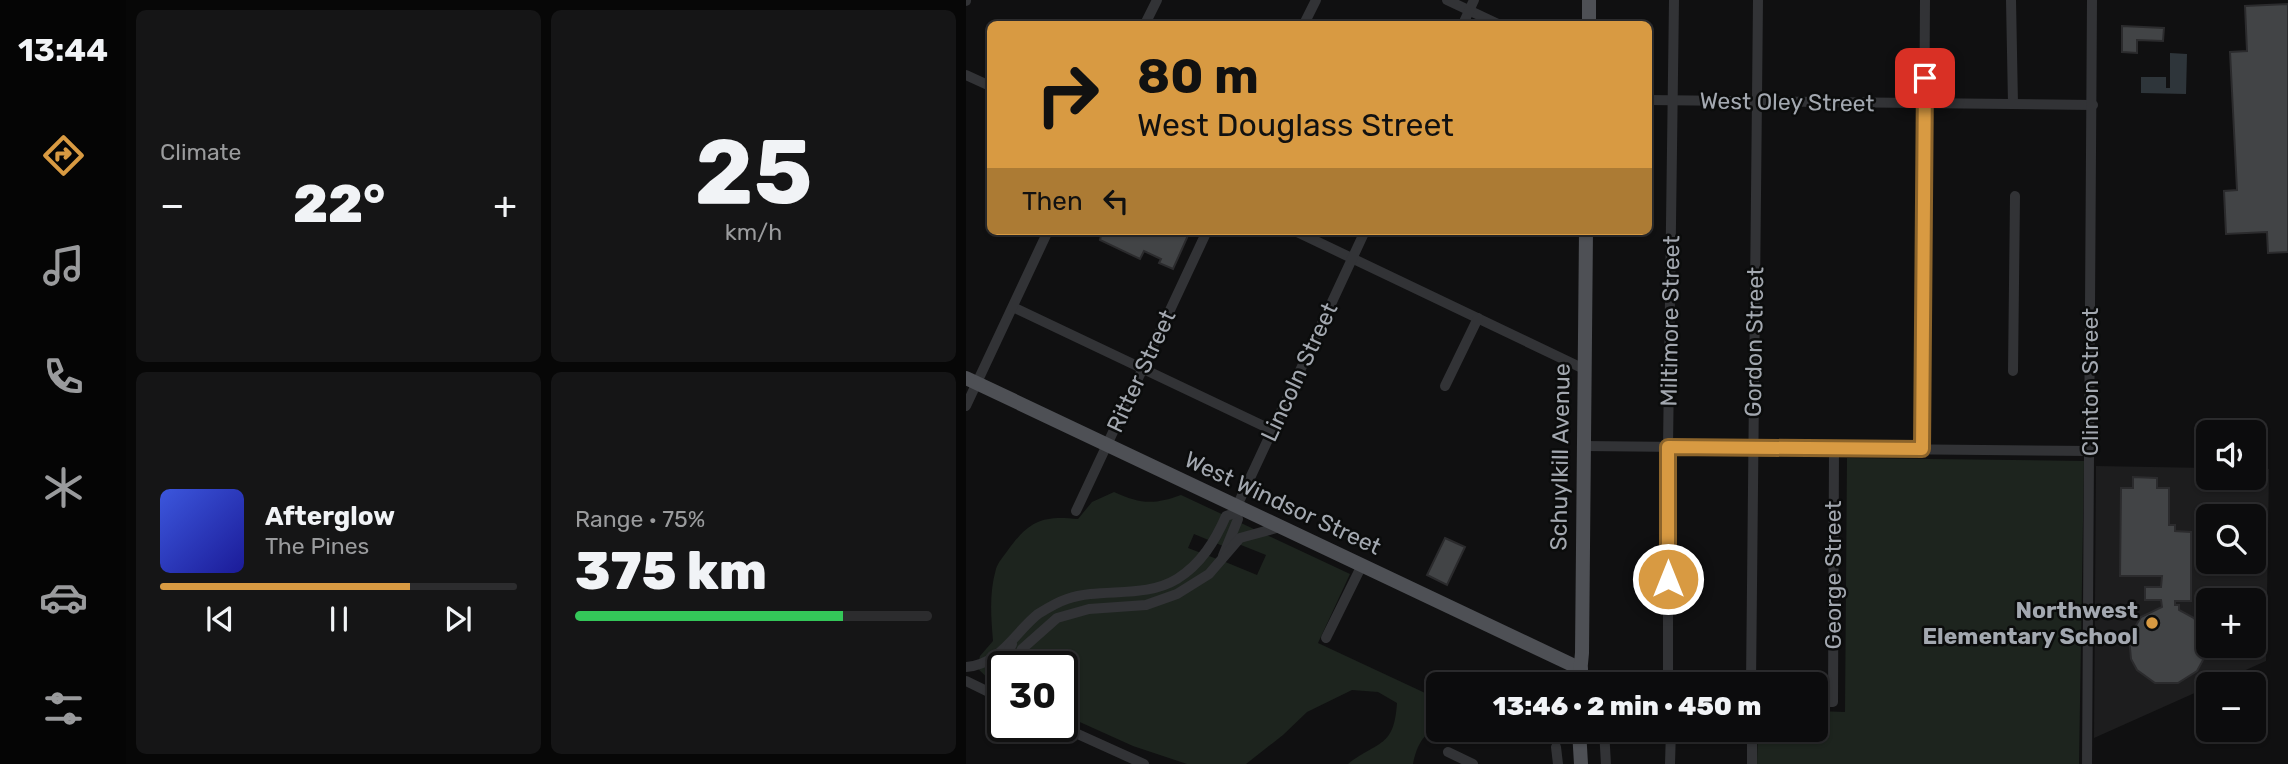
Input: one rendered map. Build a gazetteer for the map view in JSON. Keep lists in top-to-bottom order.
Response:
{
  "streets": {
    "main road": ["Schuylkill Avenue", "West Windsor Street"],
    "street": [
      "West Oley Street",
      "Miltimore Street",
      "Gordon Street",
      "Ritter Street",
      "Lincoln Street",
      "Clinton Street",
      "George Street"
    ]
  },
  "crossings": [
    ["West Oley Street", "Miltimore Street"],
    ["West Oley Street", "Gordon Street"],
    ["West Oley Street", "Clinton Street"],
    ["Ritter Street", "West Windsor Street"],
    ["Lincoln Street", "West Windsor Street"],
    ["Schuylkill Avenue", "West Windsor Street"]
  ],
  "places": ["Northwest Elementary School"],
  "page": {
    "tabs": "13:44",
    "tile": [
      "Climate",
      ["25", "km/h"],
      ["Range · 75%", "375 km"]
    ],
    "turn": ["80 m", "West Douglass Street"],
    "then": "Then",
    "heat": ["−", "22°", "+"],
    "map_buttons": ["+", "−"],
    "song": ["Afterglow", "The Pines"],
    "limit": "30",
    "trip": "13:46 · 2 min · 450 m"
  }
}
